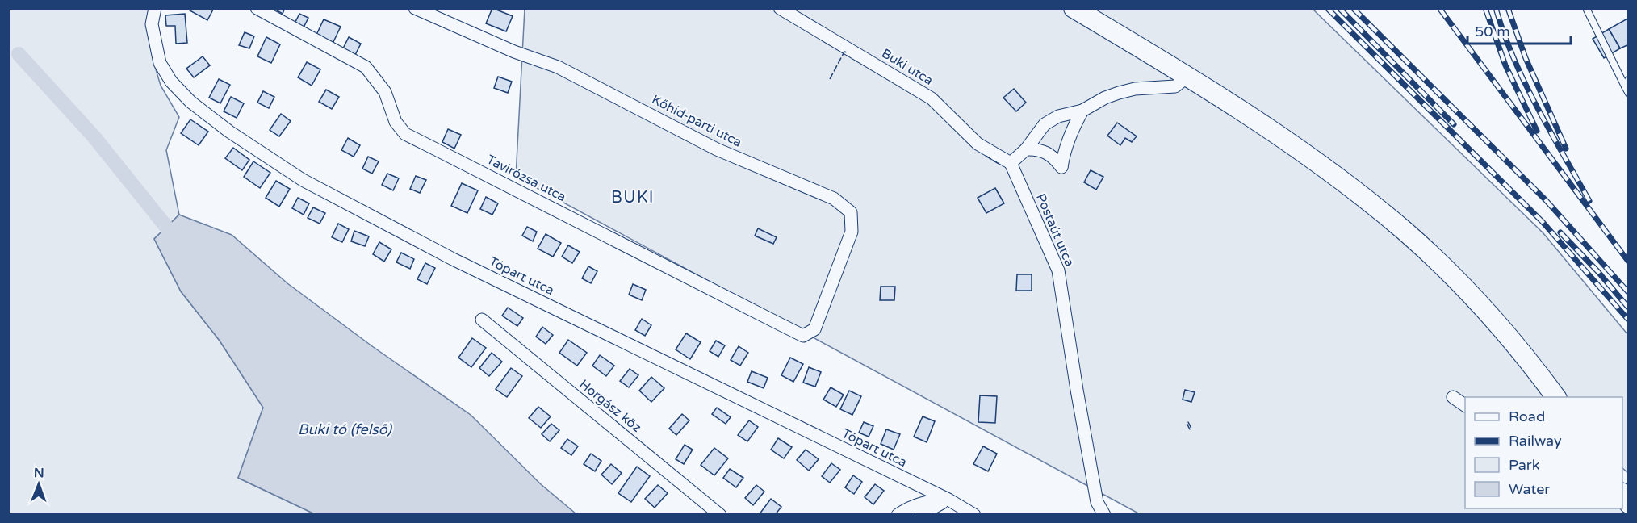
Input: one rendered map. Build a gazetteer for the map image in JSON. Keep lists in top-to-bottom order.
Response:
{
  "streets": {
    "street": [
      "Buki utca",
      "Kőhíd-parti utca",
      "Tavirózsa utca",
      "Postaút utca",
      "Tópart utca",
      "Horgász köz"
    ]
  },
  "crossings": [
    ["Buki utca", "Postaút utca"],
    ["Kőhíd-parti utca", "Tavirózsa utca"]
  ],
  "districts": ["BUKI"],
  "water": ["Buki tó (felső)"],
  "legend": [
    "Road",
    "Railway",
    "Park",
    "Water"
  ],
  "scale_bar": "50 m",
  "north": "top"
}
